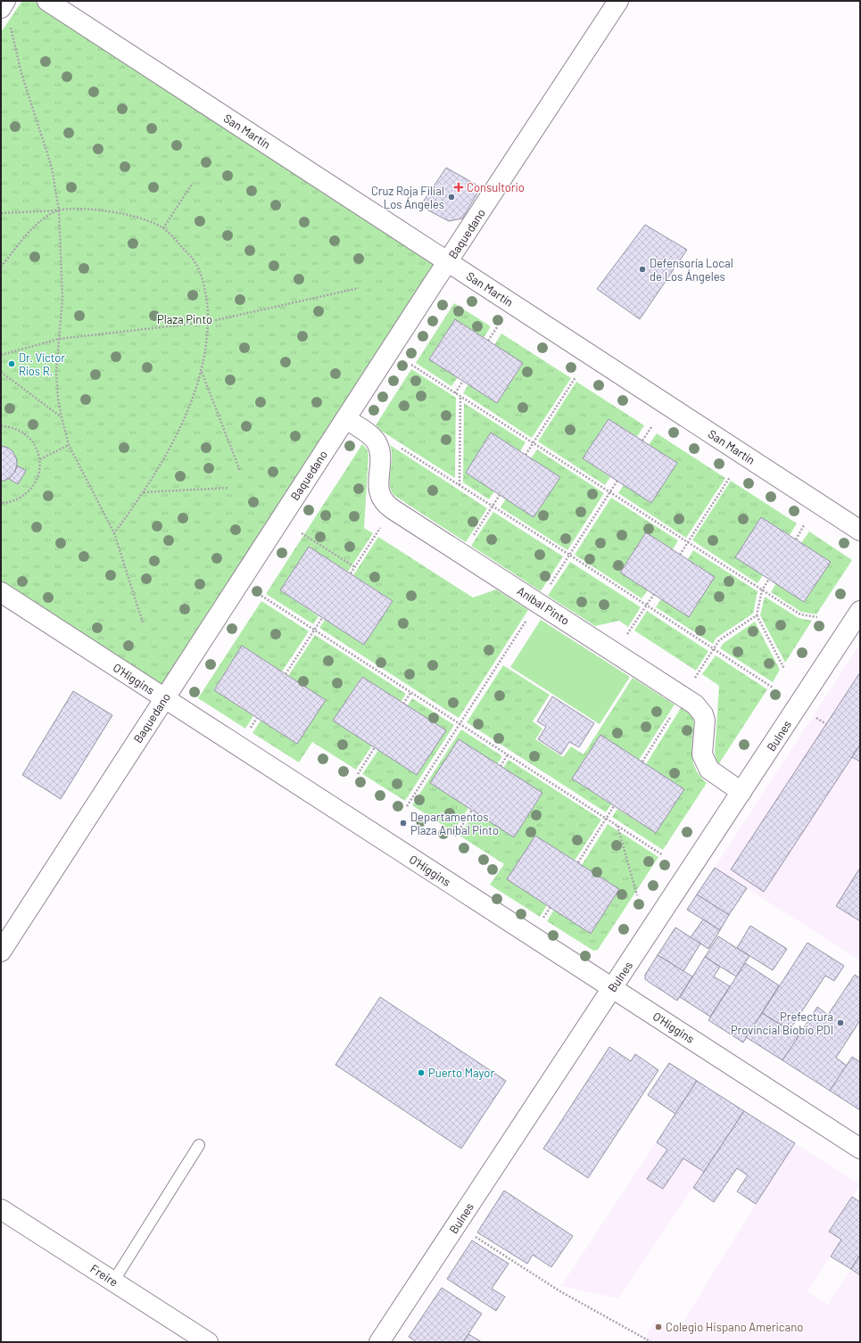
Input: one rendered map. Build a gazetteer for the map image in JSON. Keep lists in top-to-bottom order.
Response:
{
  "streets": {
    "street": [
      "San Martín",
      "Baquedano",
      "Aníbal Pinto",
      "O'Higgins",
      "Bulnes",
      "Freire"
    ]
  },
  "crossings": [
    ["San Martín", "Baquedano"],
    ["Baquedano", "Aníbal Pinto"],
    ["Baquedano", "O'Higgins"],
    ["Aníbal Pinto", "Bulnes"],
    ["O'Higgins", "Bulnes"]
  ],
  "parks": ["Plaza Pinto"],
  "places": {
    "health": ["Consultorio"],
    "other": [
      "Cruz Roja Filial Los Ángeles",
      "Defensoría Local de Los Ángeles",
      "Dr. Víctor Ríos R.",
      "Departamentos Plaza Aníbal Pinto",
      "Prefectura Provincial Biobío PDI",
      "Puerto Mayor",
      "Colegio Hispano Americano"
    ]
  }
}
